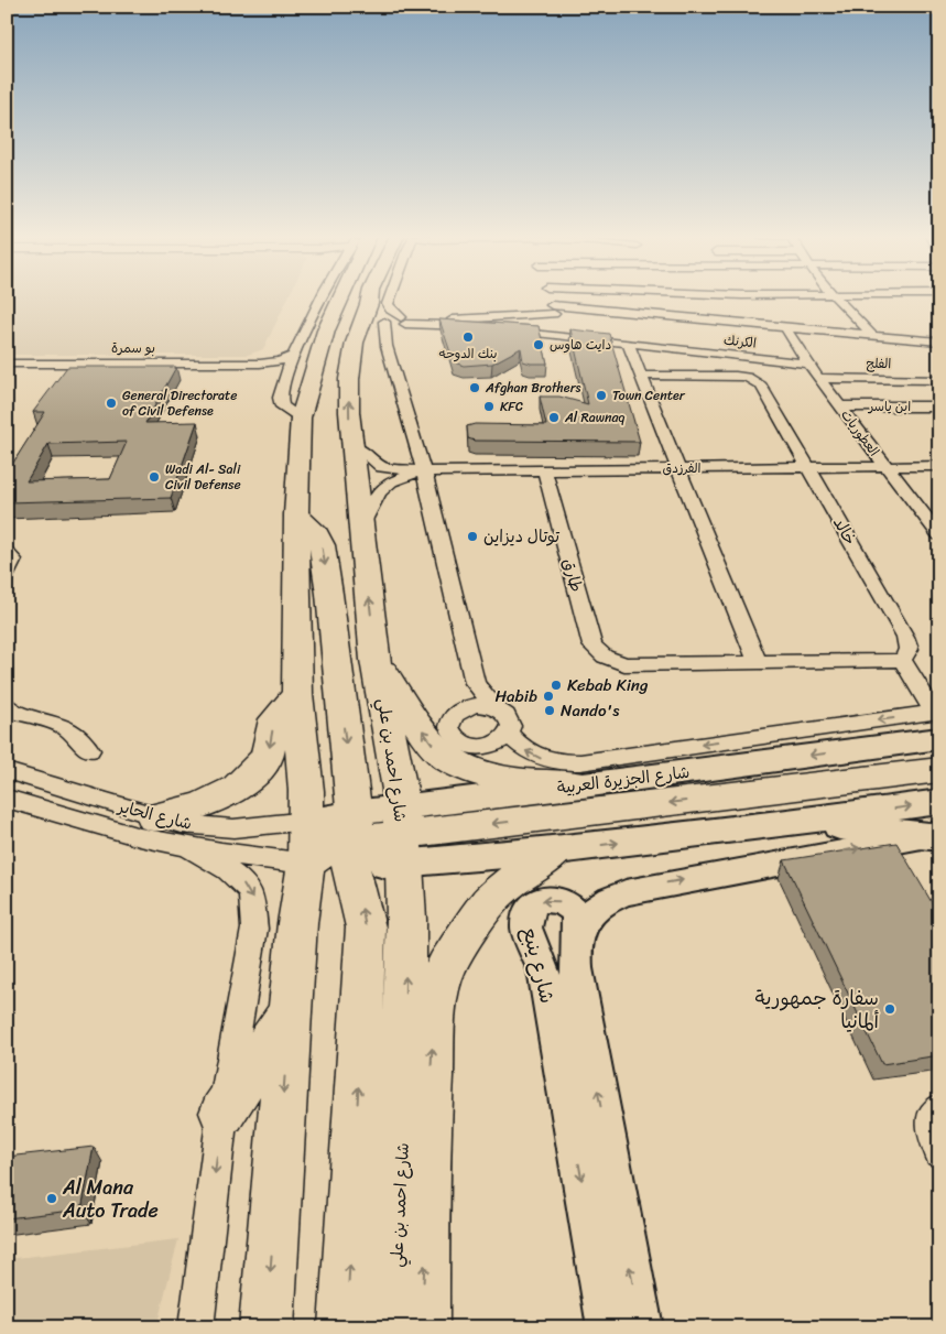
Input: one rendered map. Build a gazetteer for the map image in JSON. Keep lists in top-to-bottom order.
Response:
{
  "streets": {
    "main road": ["شارع احمد بن علي", "شارع الجزيرة العربية"],
    "street": [
      "الكرنك",
      "بو سمرة",
      "الفلج",
      "ابن ياسر",
      "العطوريات",
      "الفرزدق",
      "خالد",
      "طارق",
      "شارع الحاير",
      "شارع ينبع"
    ]
  },
  "crossings": [
    ["الكرنك", "العطوريات"],
    ["الفلج", "العطوريات"],
    ["ابن ياسر", "العطوريات"],
    ["العطوريات", "الفرزدق"],
    ["الفرزدق", "خالد"],
    ["الفرزدق", "طارق"],
    ["الفرزدق", "شارع احمد بن علي"],
    ["شارع احمد بن علي", "شارع الجزيرة العربية"]
  ],
  "places": [
    "بنك الدوحه",
    "دايت هاوس",
    "Afghan Brothers",
    "Town Center",
    "General Directorate of Civil Defense",
    "KFC",
    "Al Rawnaq",
    "Wadi Al- Sali Civil Defense",
    "توتال ديزاين",
    "Kebab King",
    "Habib",
    "Nando's",
    "سفارة جمهورية ألمانيا",
    "Al Mana Auto Trade"
  ]
}
